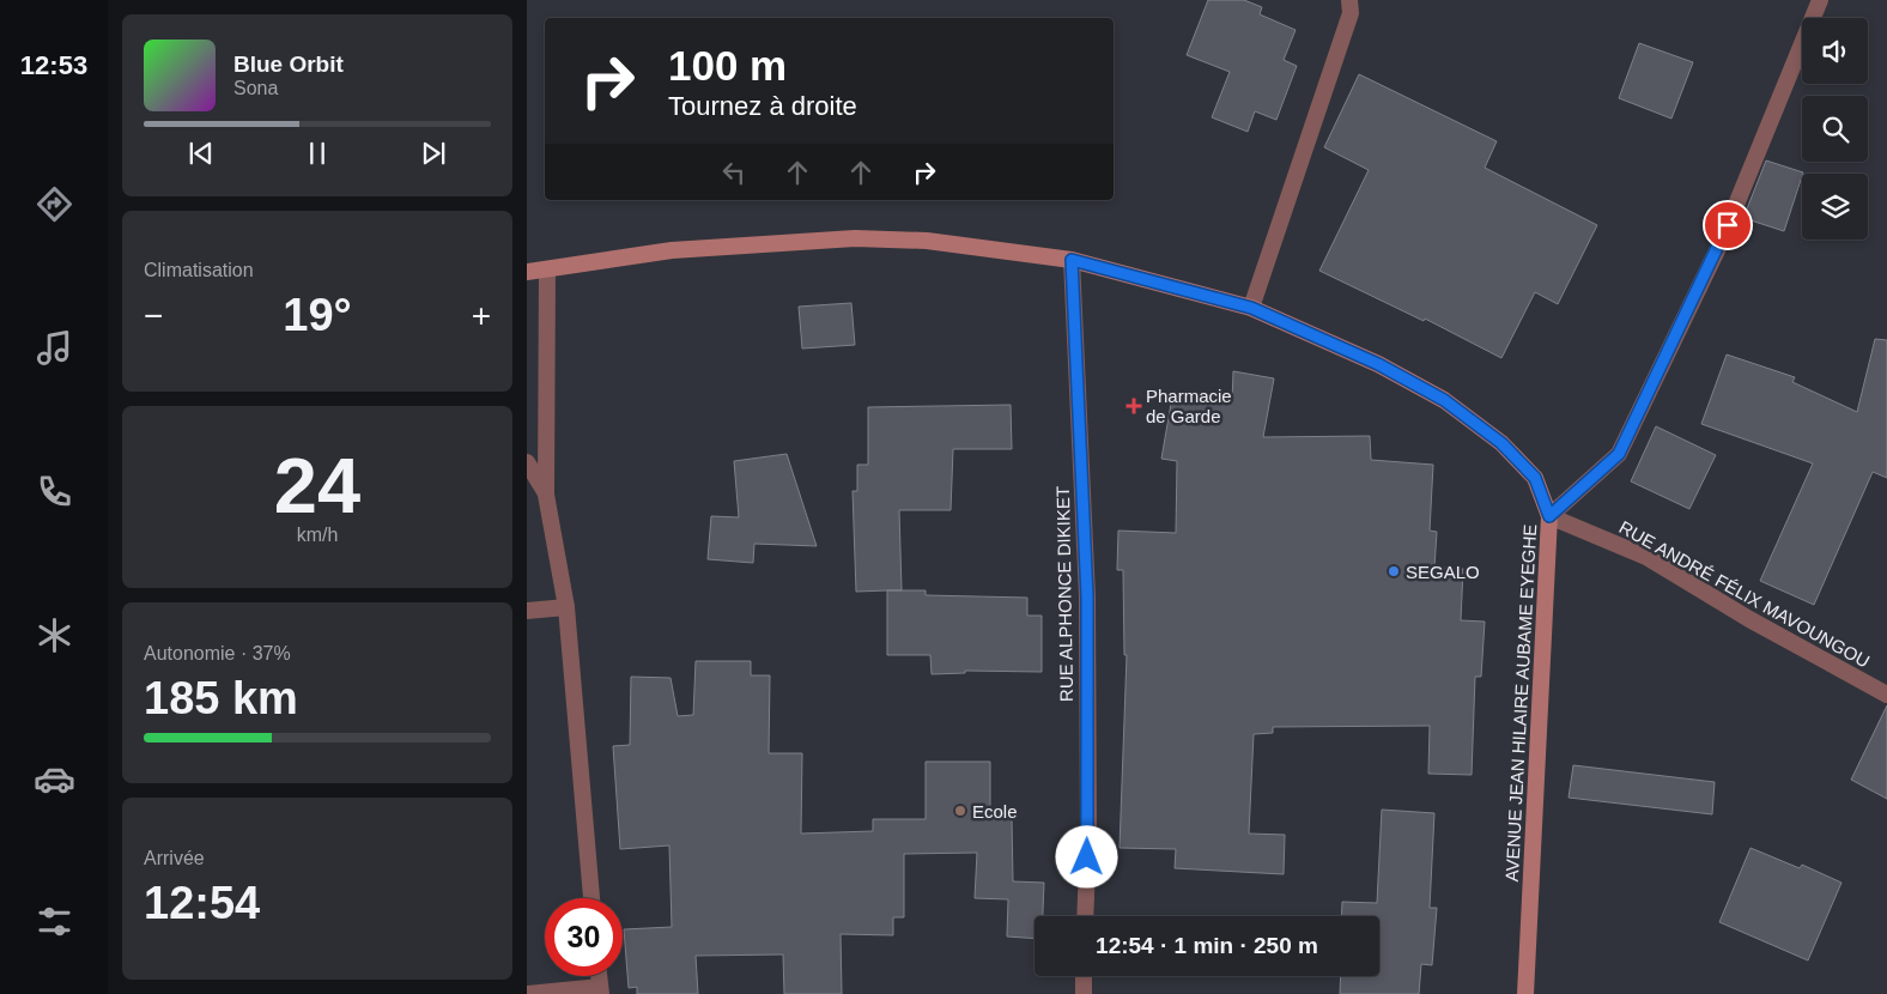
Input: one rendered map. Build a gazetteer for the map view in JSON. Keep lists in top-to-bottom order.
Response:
{
  "streets": {
    "main road": ["AVENUE JEAN HILAIRE AUBAME EYEGHE"],
    "street": ["RUE ALPHONCE DIKIKET", "RUE ANDRÉ FÉLIX MAVOUNGOU"]
  },
  "crossings": [
    ["RUE ALPHONCE DIKIKET", "AVENUE JEAN HILAIRE AUBAME EYEGHE"],
    ["RUE ANDRÉ FÉLIX MAVOUNGOU", "AVENUE JEAN HILAIRE AUBAME EYEGHE"]
  ],
  "places": {
    "health": ["Pharmacie de Garde"],
    "other": ["SEGALO", "Ecole"]
  },
  "page": {
    "tabs": "12:53",
    "turn": ["100 m", "Tournez à droite"],
    "song": ["Blue Orbit", "Sona"],
    "tile": [
      "Climatisation",
      ["24", "km/h"],
      ["Autonomie · 37%", "185 km"],
      ["Arrivée", "12:54"]
    ],
    "heat": ["−", "19°", "+"],
    "limit": "30",
    "trip": "12:54 · 1 min · 250 m"
  }
}
